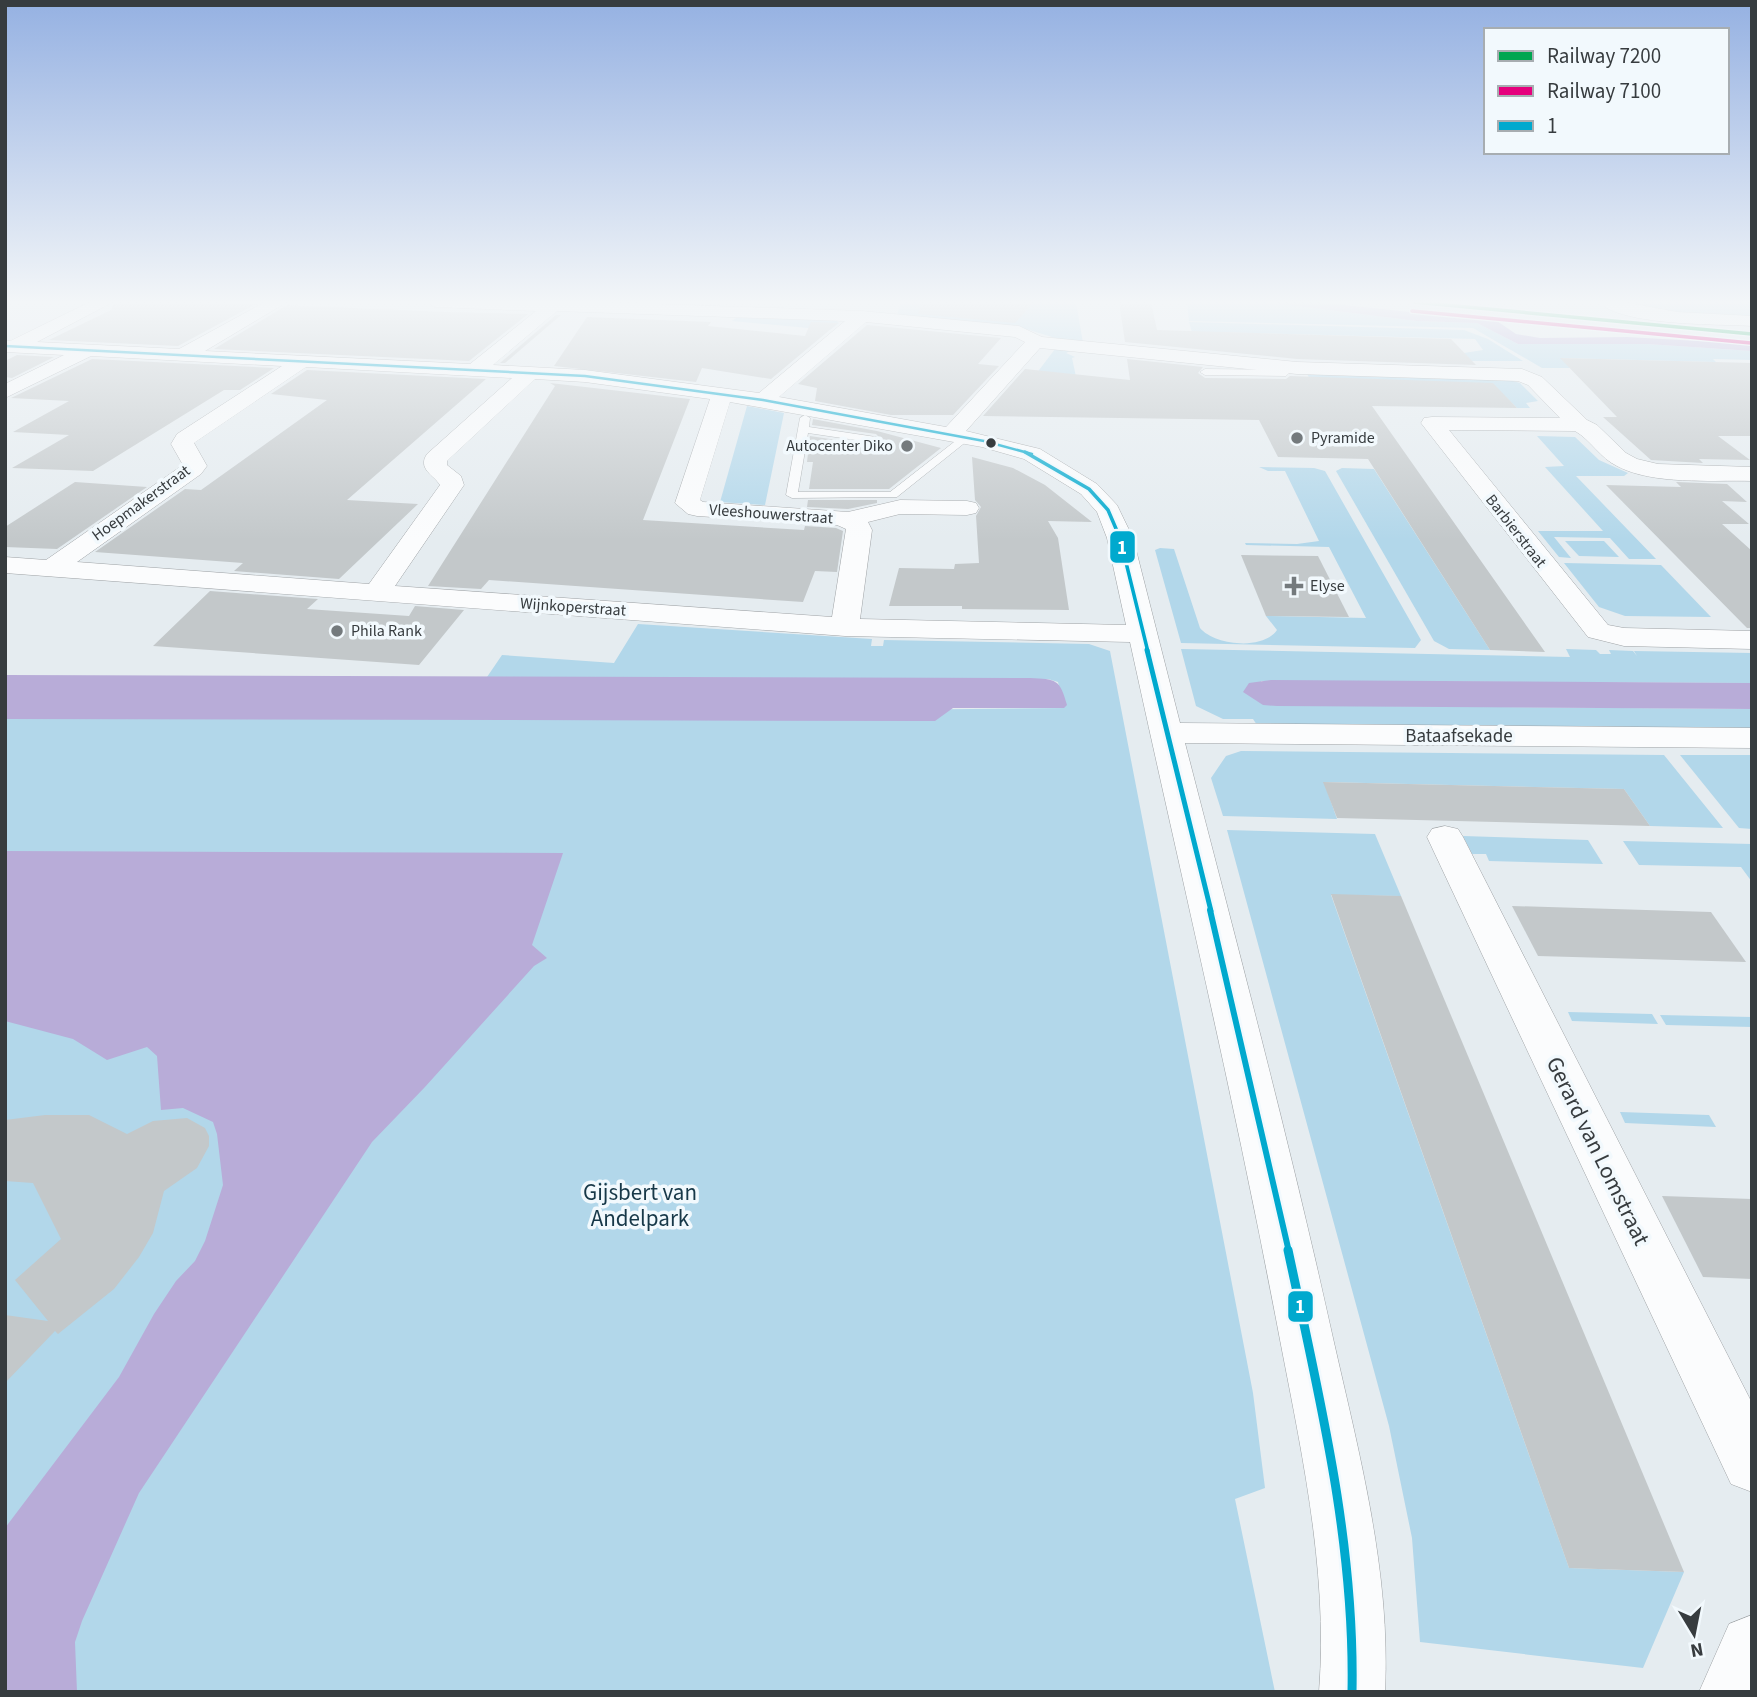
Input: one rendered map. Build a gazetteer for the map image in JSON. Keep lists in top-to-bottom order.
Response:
{
  "streets": {
    "street": [
      "Hoepmakerstraat",
      "Vleeshouwerstraat",
      "Barbierstraat",
      "Wijnkoperstraat",
      "Bataafsekade",
      "Gerard van Lomstraat"
    ]
  },
  "crossings": [
    ["Hoepmakerstraat", "Wijnkoperstraat"],
    ["Vleeshouwerstraat", "Wijnkoperstraat"]
  ],
  "parks": ["Gijsbert van Andelpark"],
  "places": {
    "other": ["Pyramide", "Autocenter Diko", "Phila Rank"],
    "health": ["Elyse"]
  },
  "lines": ["transit line 1"],
  "legend": ["Railway 7200", "Railway 7100", "1"],
  "north": "bottom"
}
